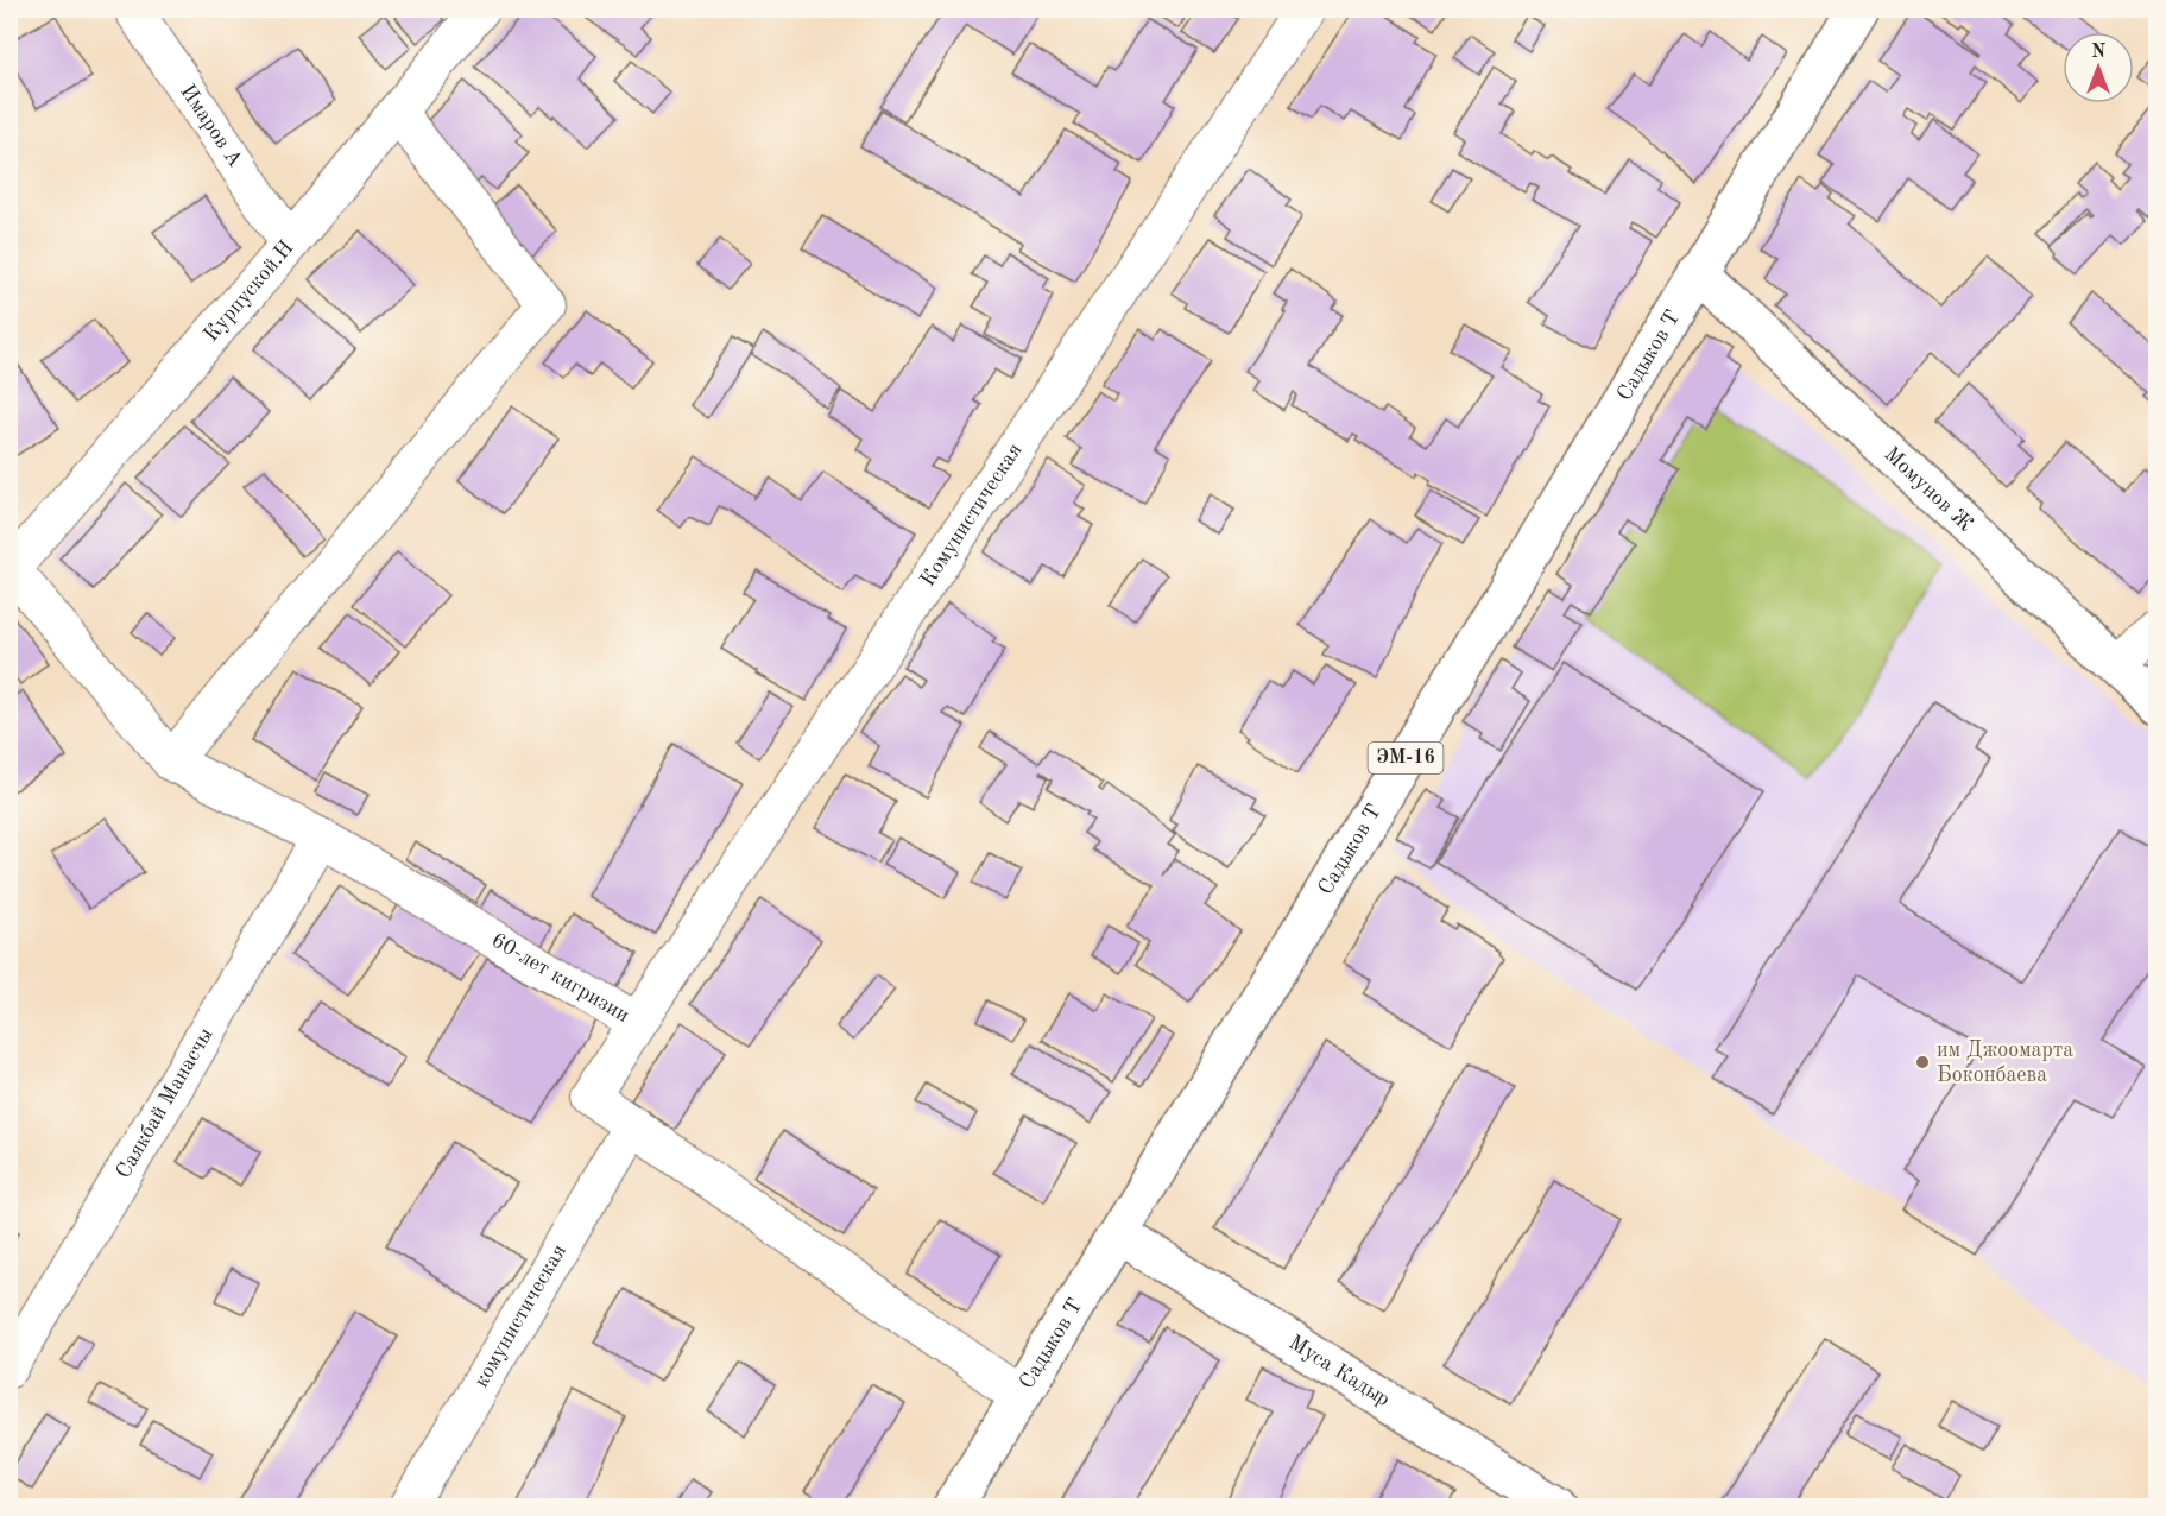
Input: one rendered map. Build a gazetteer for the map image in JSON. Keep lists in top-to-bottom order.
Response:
{
  "streets": {
    "main road": [
      "Садыков Т",
      "Момунов Ж",
      "ЭМ-16",
      "Муса Кадыр"
    ],
    "street": [
      "Имаров А",
      "Курпуской.Н",
      "Комунистическая",
      "60-лет кигризии",
      "Саякбай Манасчы",
      "комунистическая"
    ]
  },
  "crossings": [
    ["Имаров А", "Курпуской.Н"],
    ["Курпуской.Н", "60-лет кигризии"],
    ["Садыков Т", "Момунов Ж"],
    ["Садыков Т", "60-лет кигризии"],
    ["Садыков Т", "Муса Кадыр"],
    ["Комунистическая", "60-лет кигризии"],
    ["60-лет кигризии", "Саякбай Манасчы"],
    ["60-лет кигризии", "комунистическая"]
  ],
  "places": ["им Джоомарта Боконбаева"],
  "north": "top"
}
